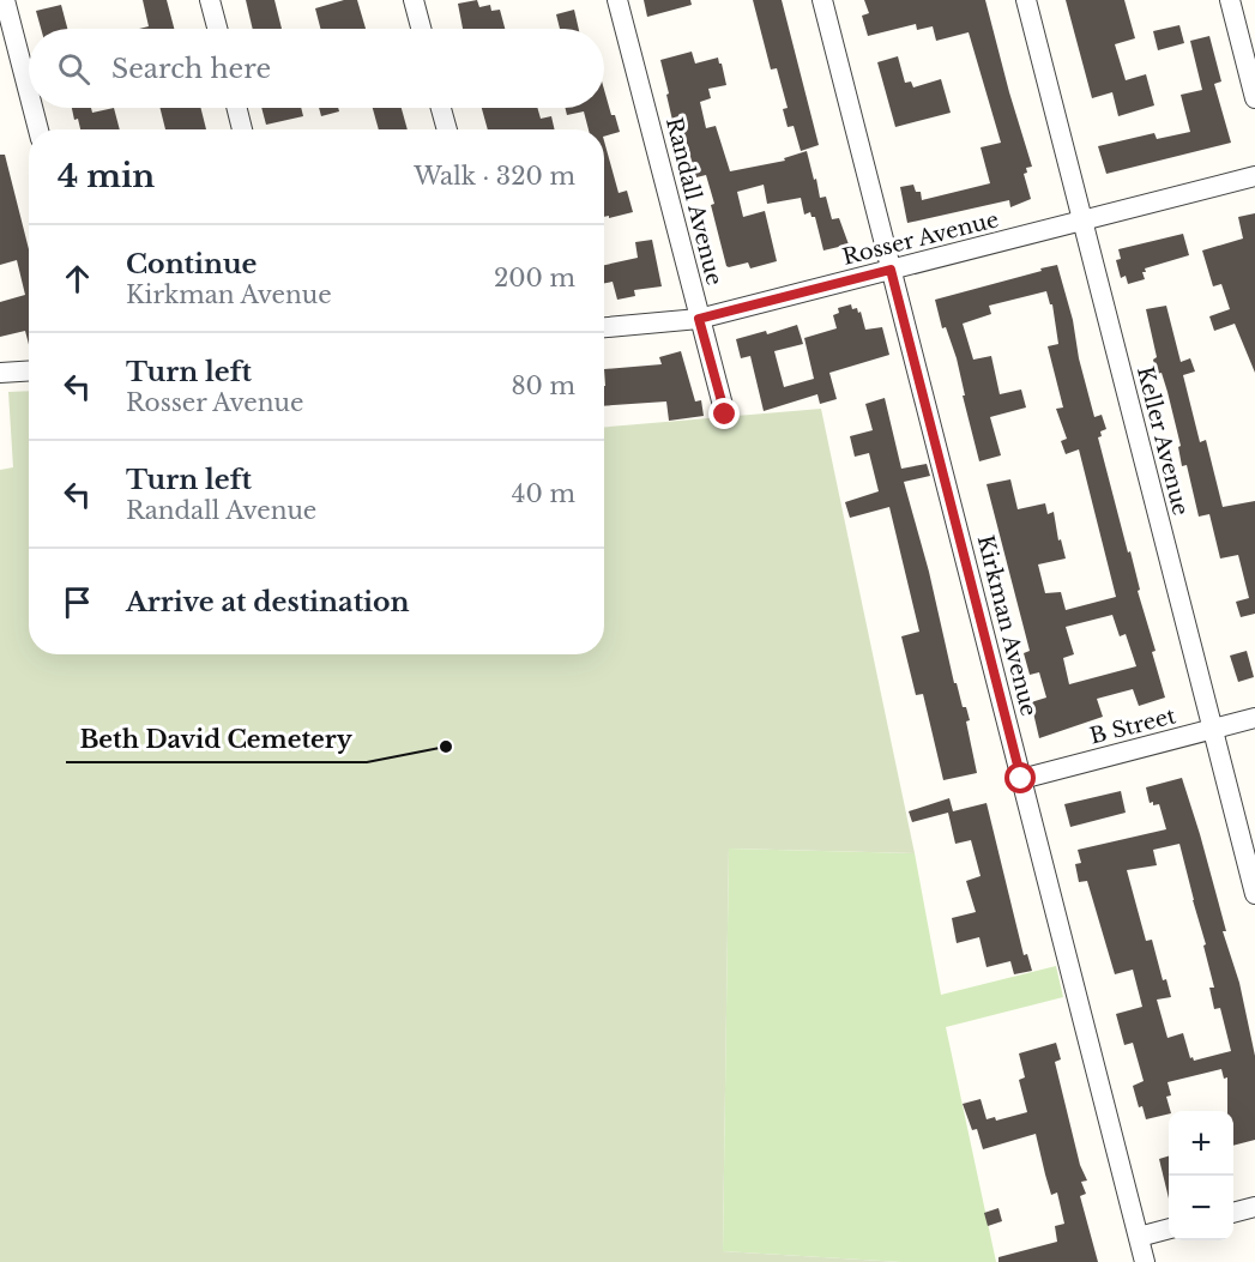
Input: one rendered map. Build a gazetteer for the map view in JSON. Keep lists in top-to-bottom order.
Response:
{
  "streets": {
    "street": [
      "Randall Avenue",
      "Rosser Avenue",
      "Keller Avenue",
      "Kirkman Avenue",
      "B Street"
    ]
  },
  "crossings": [
    ["Randall Avenue", "Rosser Avenue"],
    ["Rosser Avenue", "Keller Avenue"],
    ["Rosser Avenue", "Kirkman Avenue"],
    ["Keller Avenue", "B Street"],
    ["Kirkman Avenue", "B Street"]
  ],
  "places": ["Beth David Cemetery"],
  "page": {
    "search": "Search here",
    "heading": ["4 min", "Walk · 320 m"],
    "list": [
      ["Continue", "Kirkman Avenue", "200 m"],
      ["Turn left", "Rosser Avenue", "80 m"],
      ["Turn left", "Randall Avenue", "40 m"],
      "Arrive at destination"
    ],
    "map_buttons": ["+", "−"]
  }
}
